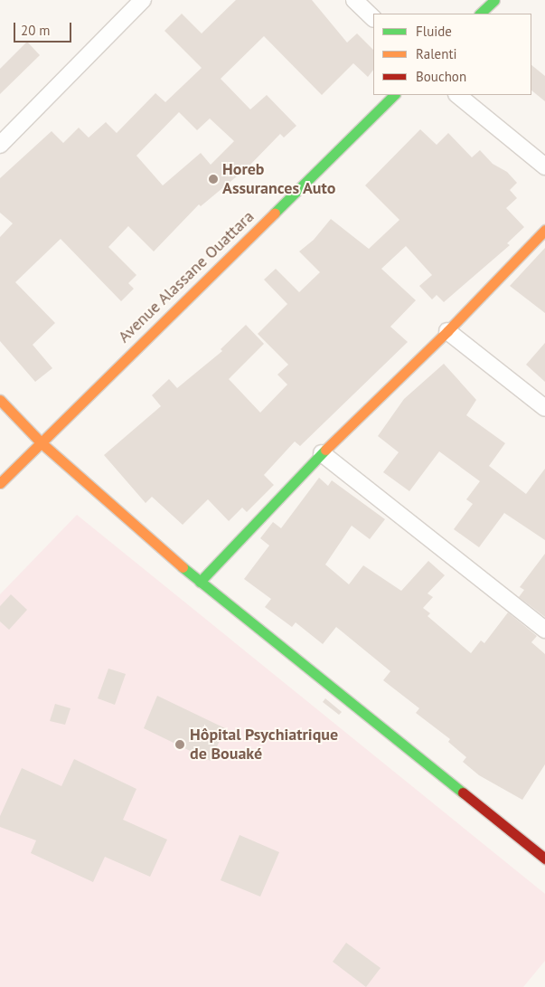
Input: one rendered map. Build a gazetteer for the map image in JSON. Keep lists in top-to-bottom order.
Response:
{
  "streets": {
    "street": ["Avenue Alassane Ouattara"]
  },
  "places": ["Horeb Assurances Auto", "Hôpital Psychiatrique de Bouaké"],
  "legend": ["Fluide", "Ralenti", "Bouchon"],
  "scale_bar": "20 m"
}
